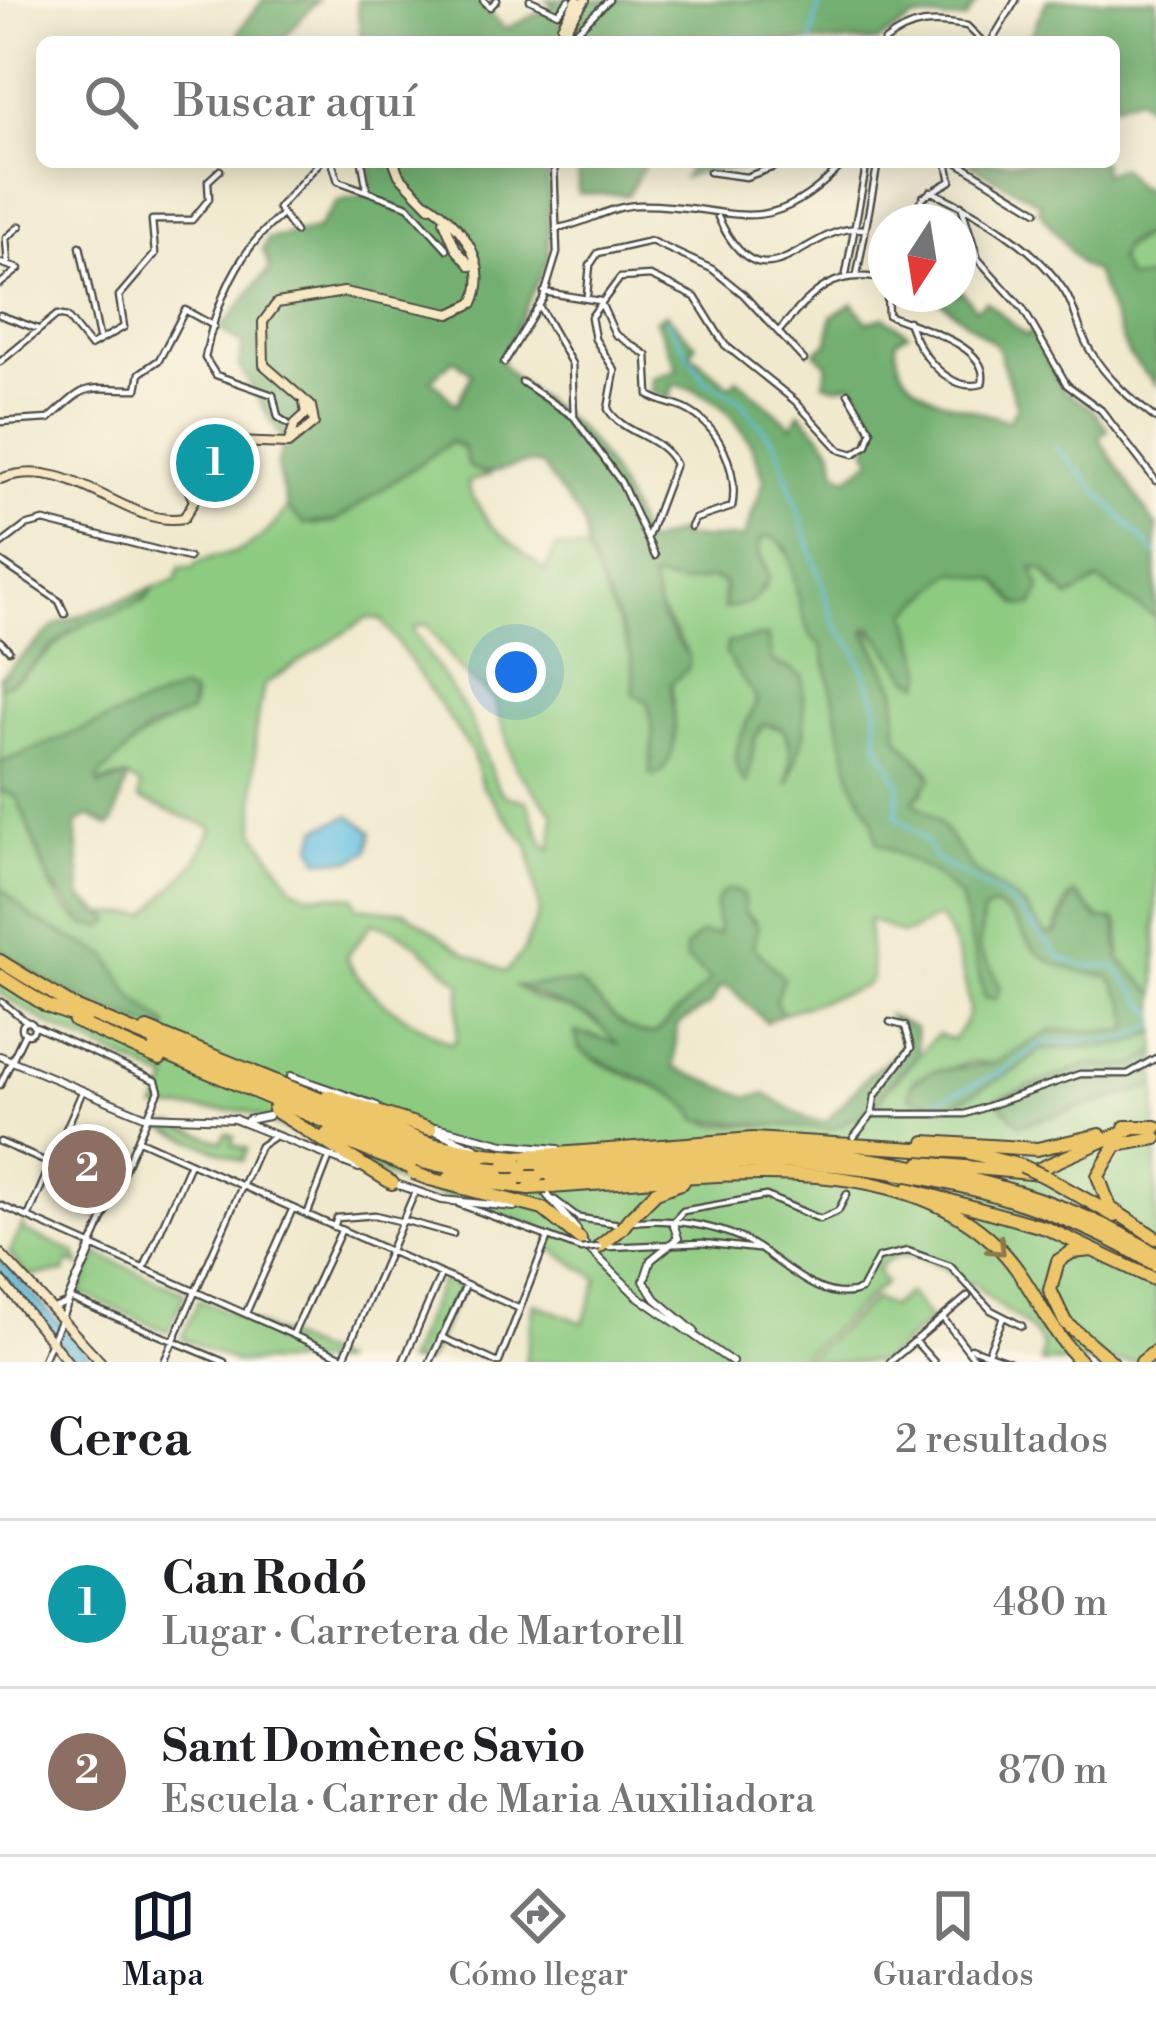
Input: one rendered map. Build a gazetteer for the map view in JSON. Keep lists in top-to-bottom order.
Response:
{
  "north": "bottom",
  "page": {
    "search": "Buscar aquí",
    "pins": ["1", "2"],
    "heading": ["Cerca", "2 resultados"],
    "list": [
      {
        "mark": "1",
        "name": "Can Rodó",
        "note": "Lugar · Carretera de Martorell",
        "value": "480 m"
      },
      {
        "mark": "2",
        "name": "Sant Domènec Savio",
        "note": "Escuela · Carrer de Maria Auxiliadora",
        "value": "870 m"
      }
    ],
    "nav": ["Mapa", "Cómo llegar", "Guardados"]
  }
}
